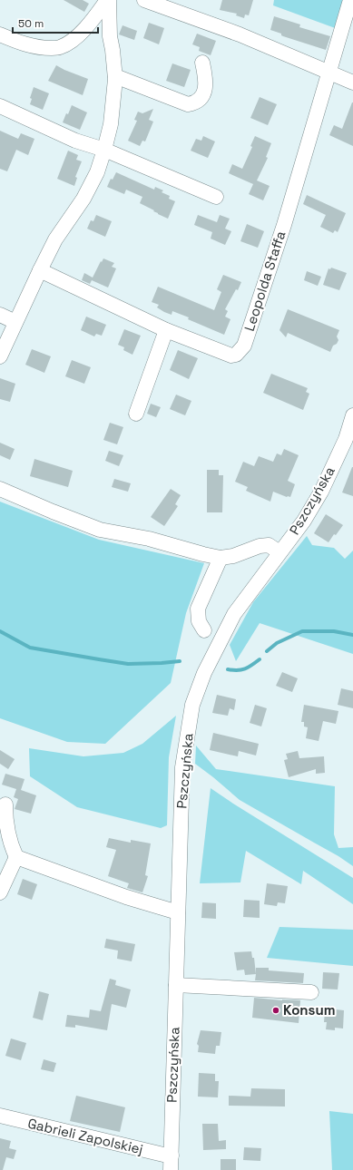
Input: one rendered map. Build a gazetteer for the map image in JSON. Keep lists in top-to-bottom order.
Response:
{
  "streets": {
    "street": ["Leopolda Staffa", "Pszczyńska", "Gabrieli Zapolskiej"]
  },
  "crossings": [
    ["Pszczyńska", "Gabrieli Zapolskiej"]
  ],
  "places": ["Konsum"],
  "scale_bar": "50 m"
}
